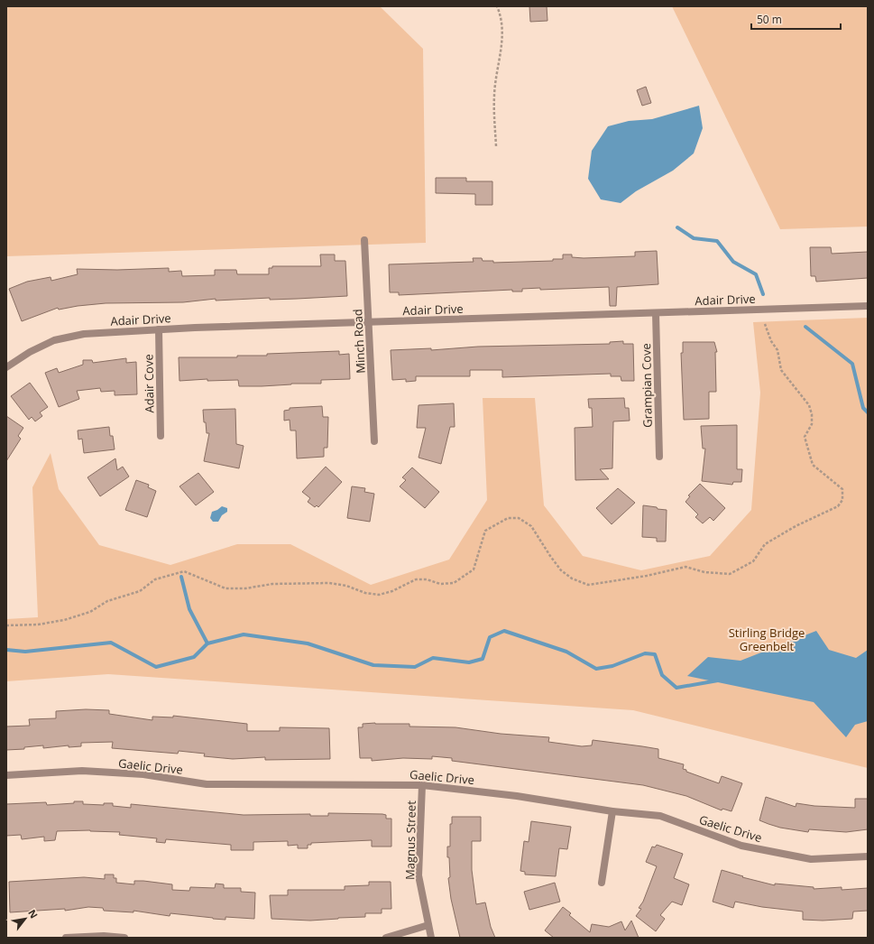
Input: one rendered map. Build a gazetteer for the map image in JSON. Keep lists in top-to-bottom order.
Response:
{
  "streets": {
    "street": [
      "Adair Drive",
      "Minch Road",
      "Adair Cove",
      "Grampian Cove",
      "Gaelic Drive",
      "Magnus Street"
    ]
  },
  "crossings": [
    ["Adair Drive", "Minch Road"],
    ["Adair Drive", "Adair Cove"],
    ["Adair Drive", "Grampian Cove"],
    ["Gaelic Drive", "Magnus Street"]
  ],
  "parks": ["Stirling Bridge Greenbelt"],
  "scale_bar": "50 m",
  "north": "top right"
}
